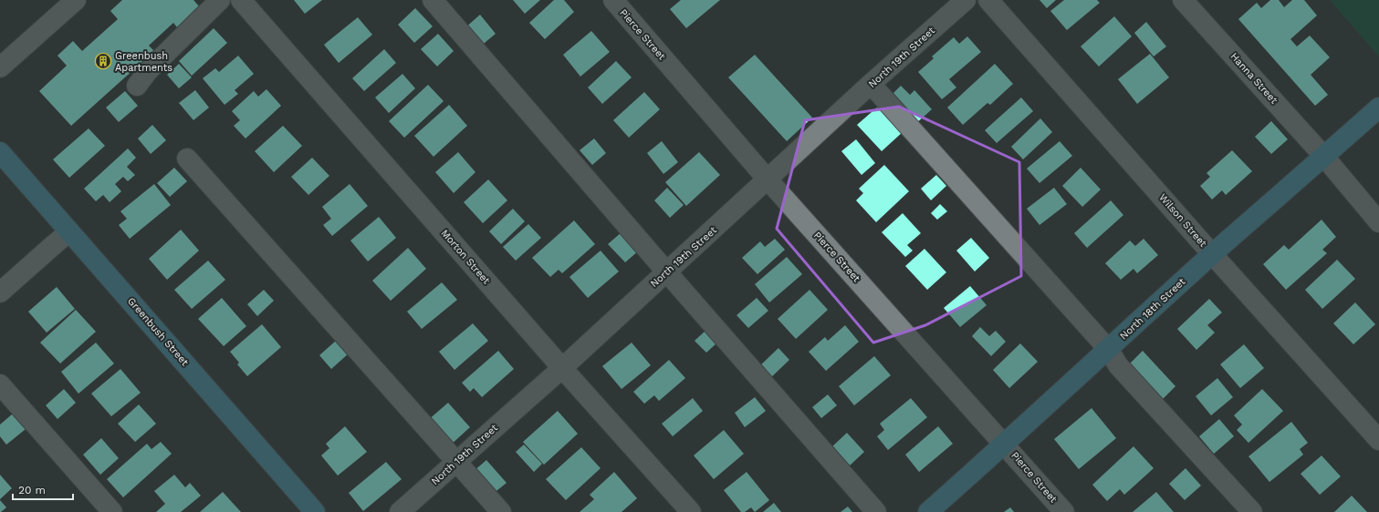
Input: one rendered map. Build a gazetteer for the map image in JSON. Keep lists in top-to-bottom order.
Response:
{
  "streets": {
    "main road": ["North 18th Street", "Greenbush Street"],
    "street": [
      "Pierce Street",
      "North 19th Street",
      "Hanna Street",
      "Wilson Street",
      "Morton Street"
    ]
  },
  "crossings": [
    ["Pierce Street", "North 19th Street"],
    ["Pierce Street", "North 18th Street"],
    ["North 19th Street", "Morton Street"],
    ["Hanna Street", "North 18th Street"],
    ["Wilson Street", "North 18th Street"]
  ],
  "places": {
    "building": ["Greenbush Apartments"]
  },
  "scale_bar": "20 m"
}
